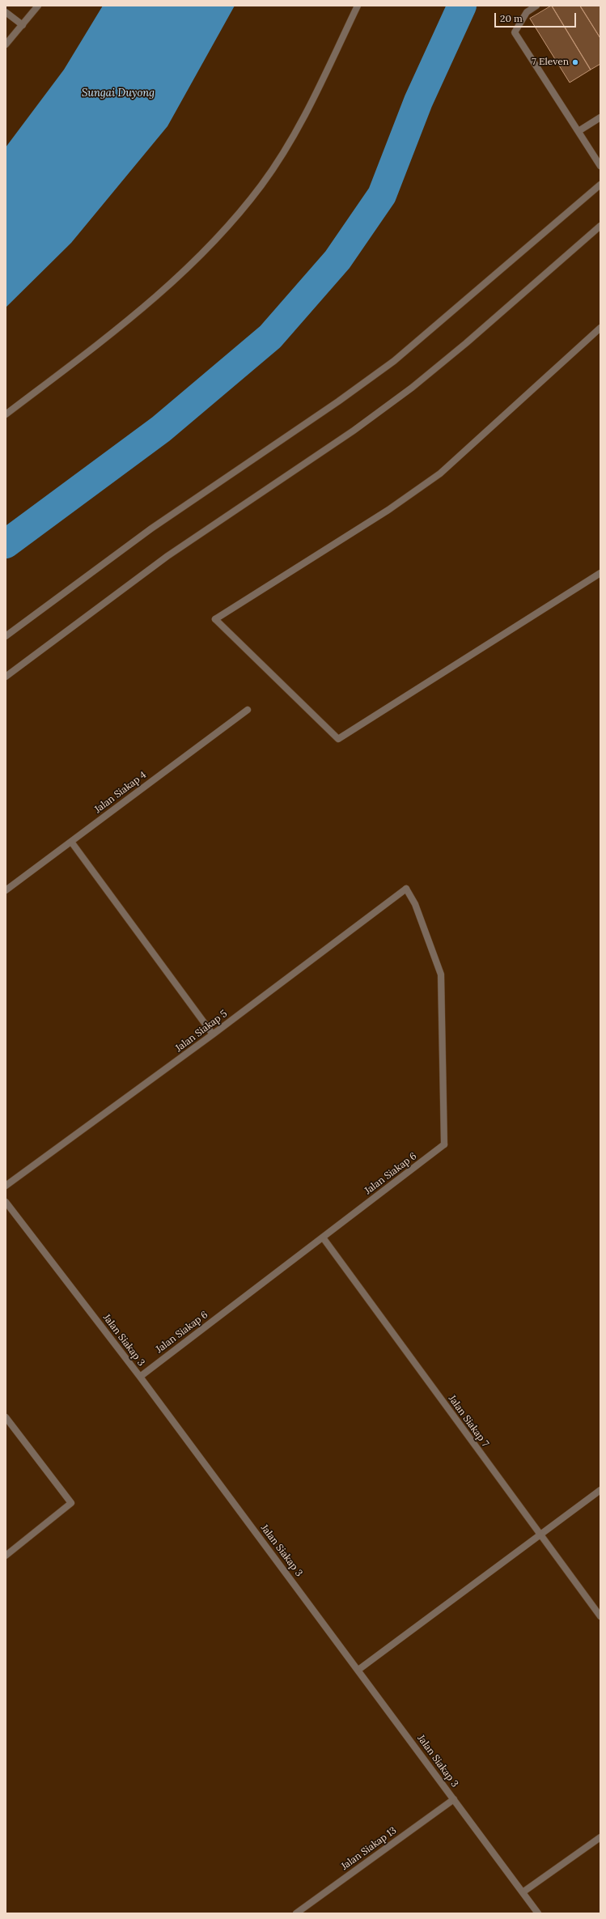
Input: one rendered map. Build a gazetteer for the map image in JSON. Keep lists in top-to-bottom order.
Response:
{
  "streets": {
    "street": [
      "Jalan Siakap 4",
      "Jalan Siakap 5",
      "Jalan Siakap 6",
      "Jalan Siakap 3",
      "Jalan Siakap 7",
      "Jalan Siakap 13"
    ]
  },
  "crossings": [
    ["Jalan Siakap 5", "Jalan Siakap 6"],
    ["Jalan Siakap 6", "Jalan Siakap 3"],
    ["Jalan Siakap 6", "Jalan Siakap 7"],
    ["Jalan Siakap 3", "Jalan Siakap 13"]
  ],
  "water": ["Sungai Duyong"],
  "places": ["7 Eleven"],
  "scale_bar": "20 m"
}
